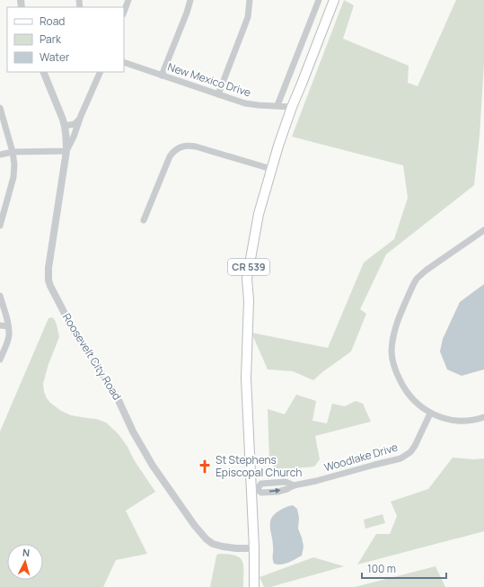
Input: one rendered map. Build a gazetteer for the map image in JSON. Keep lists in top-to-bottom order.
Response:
{
  "streets": {
    "main road": ["CR 539"],
    "street": ["New Mexico Drive", "Roosevelt City Road", "Woodlake Drive"]
  },
  "crossings": [
    ["New Mexico Drive", "CR 539"],
    ["CR 539", "Roosevelt City Road"],
    ["CR 539", "Woodlake Drive"]
  ],
  "places": {
    "church": ["St Stephens Episcopal Church"]
  },
  "legend": ["Road", "Park", "Water"],
  "scale_bar": "100 m",
  "north": "top"
}
